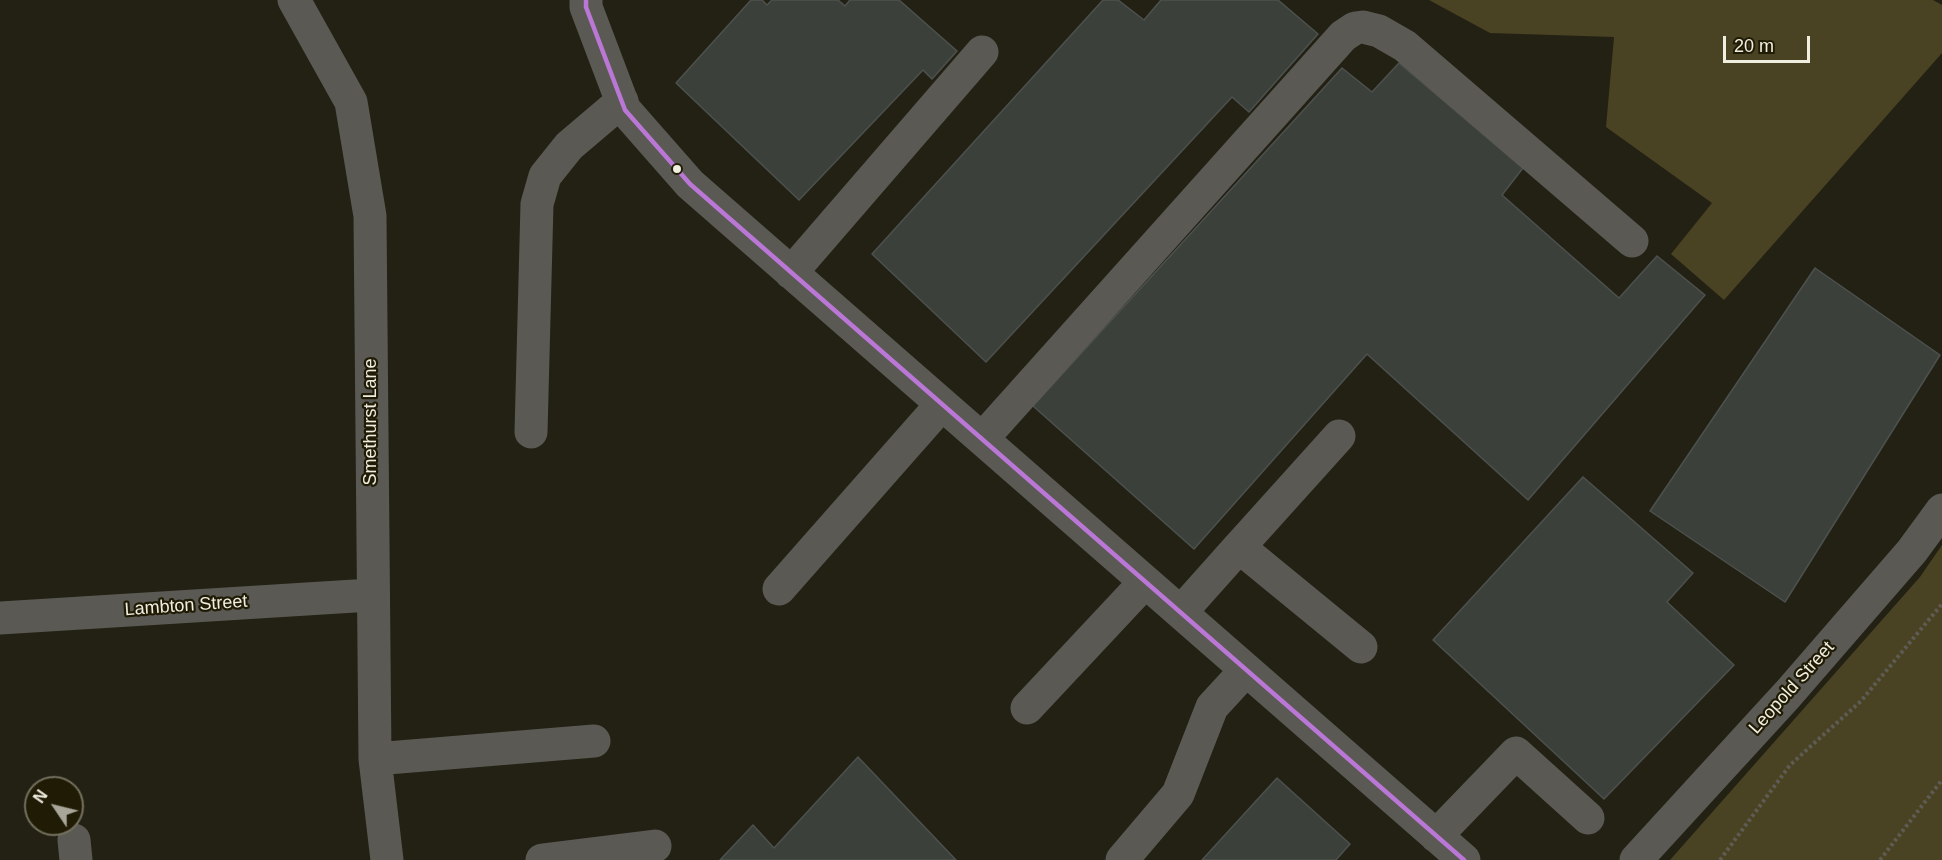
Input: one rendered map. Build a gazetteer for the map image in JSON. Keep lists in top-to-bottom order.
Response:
{
  "streets": {
    "street": ["Smethurst Lane", "Lambton Street", "Leopold Street"]
  },
  "crossings": [
    ["Smethurst Lane", "Lambton Street"]
  ],
  "scale_bar": "20 m",
  "north": "top left"
}
